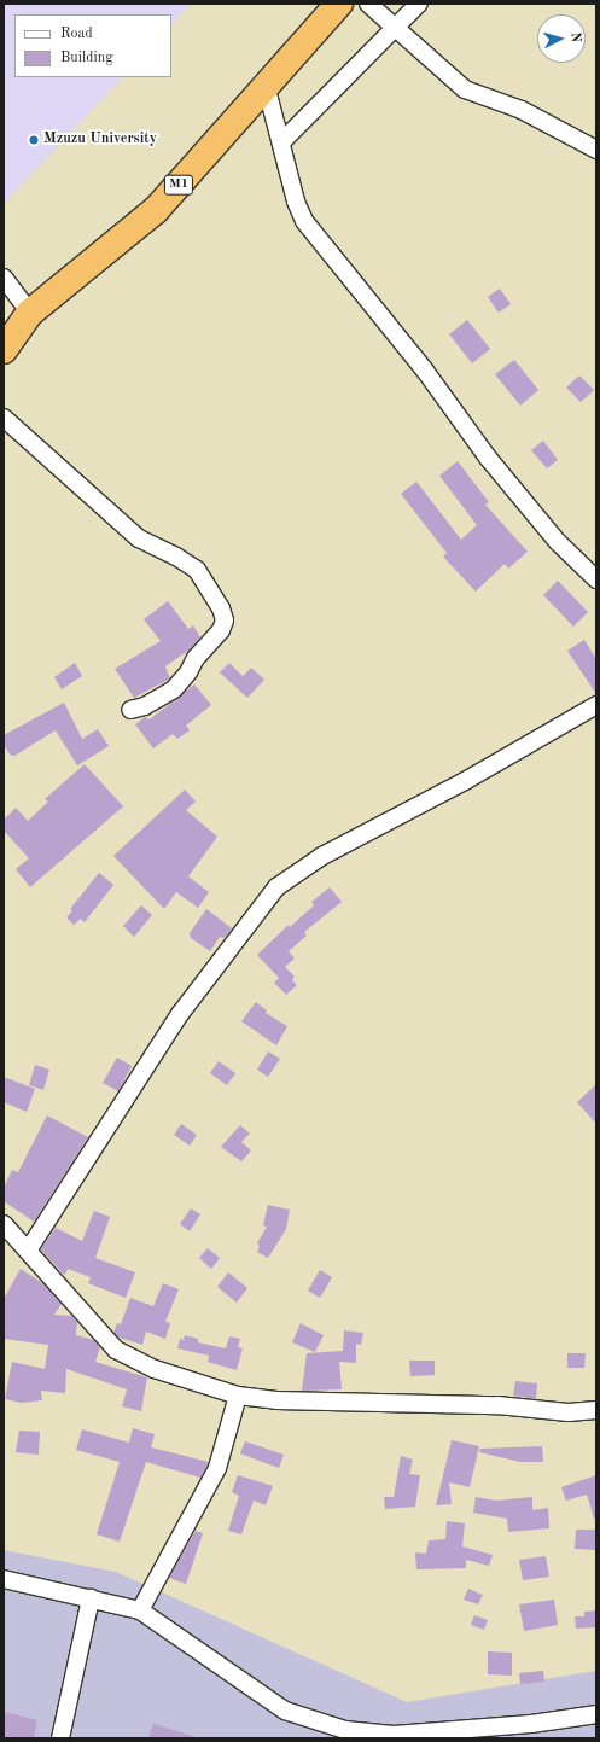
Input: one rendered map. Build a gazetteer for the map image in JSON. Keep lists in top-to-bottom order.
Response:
{
  "streets": {
    "highway": ["M1"]
  },
  "places": ["Mzuzu University"],
  "legend": ["Road", "Building"],
  "north": "right"
}
